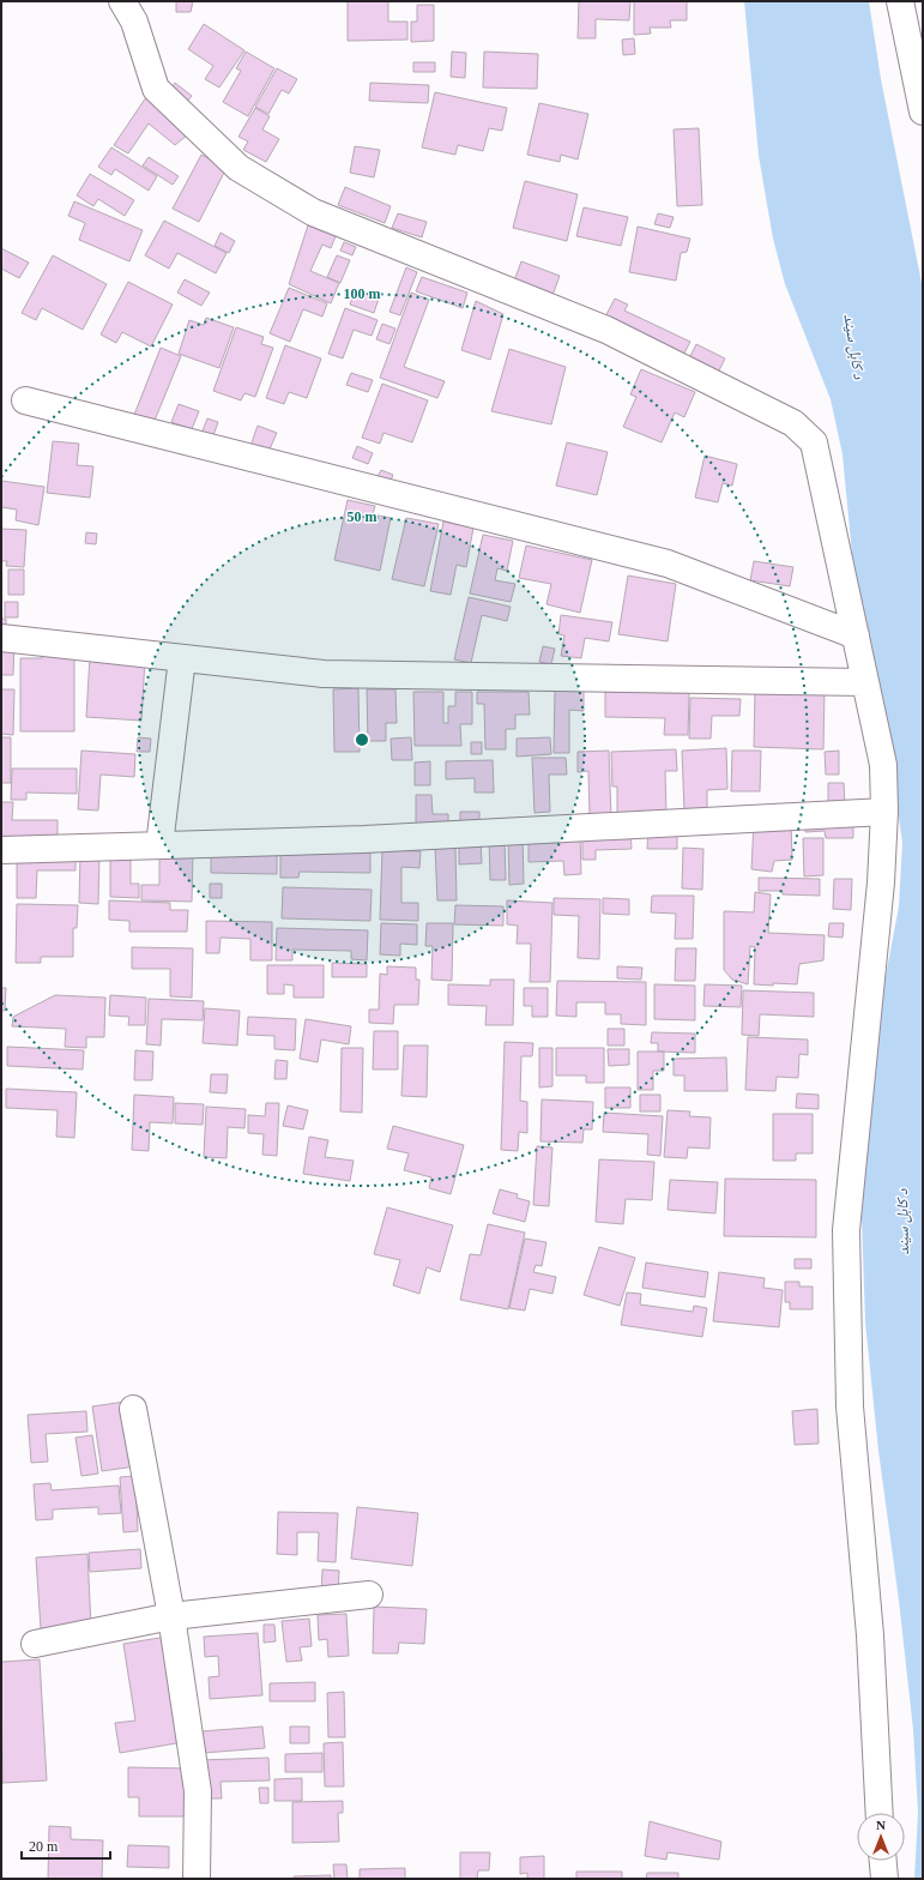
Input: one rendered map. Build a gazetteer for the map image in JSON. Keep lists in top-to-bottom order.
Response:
{
  "water": ["د کابل سيند"],
  "scale_bar": "20 m",
  "north": "top",
  "rings": ["100 m", "50 m"]
}
